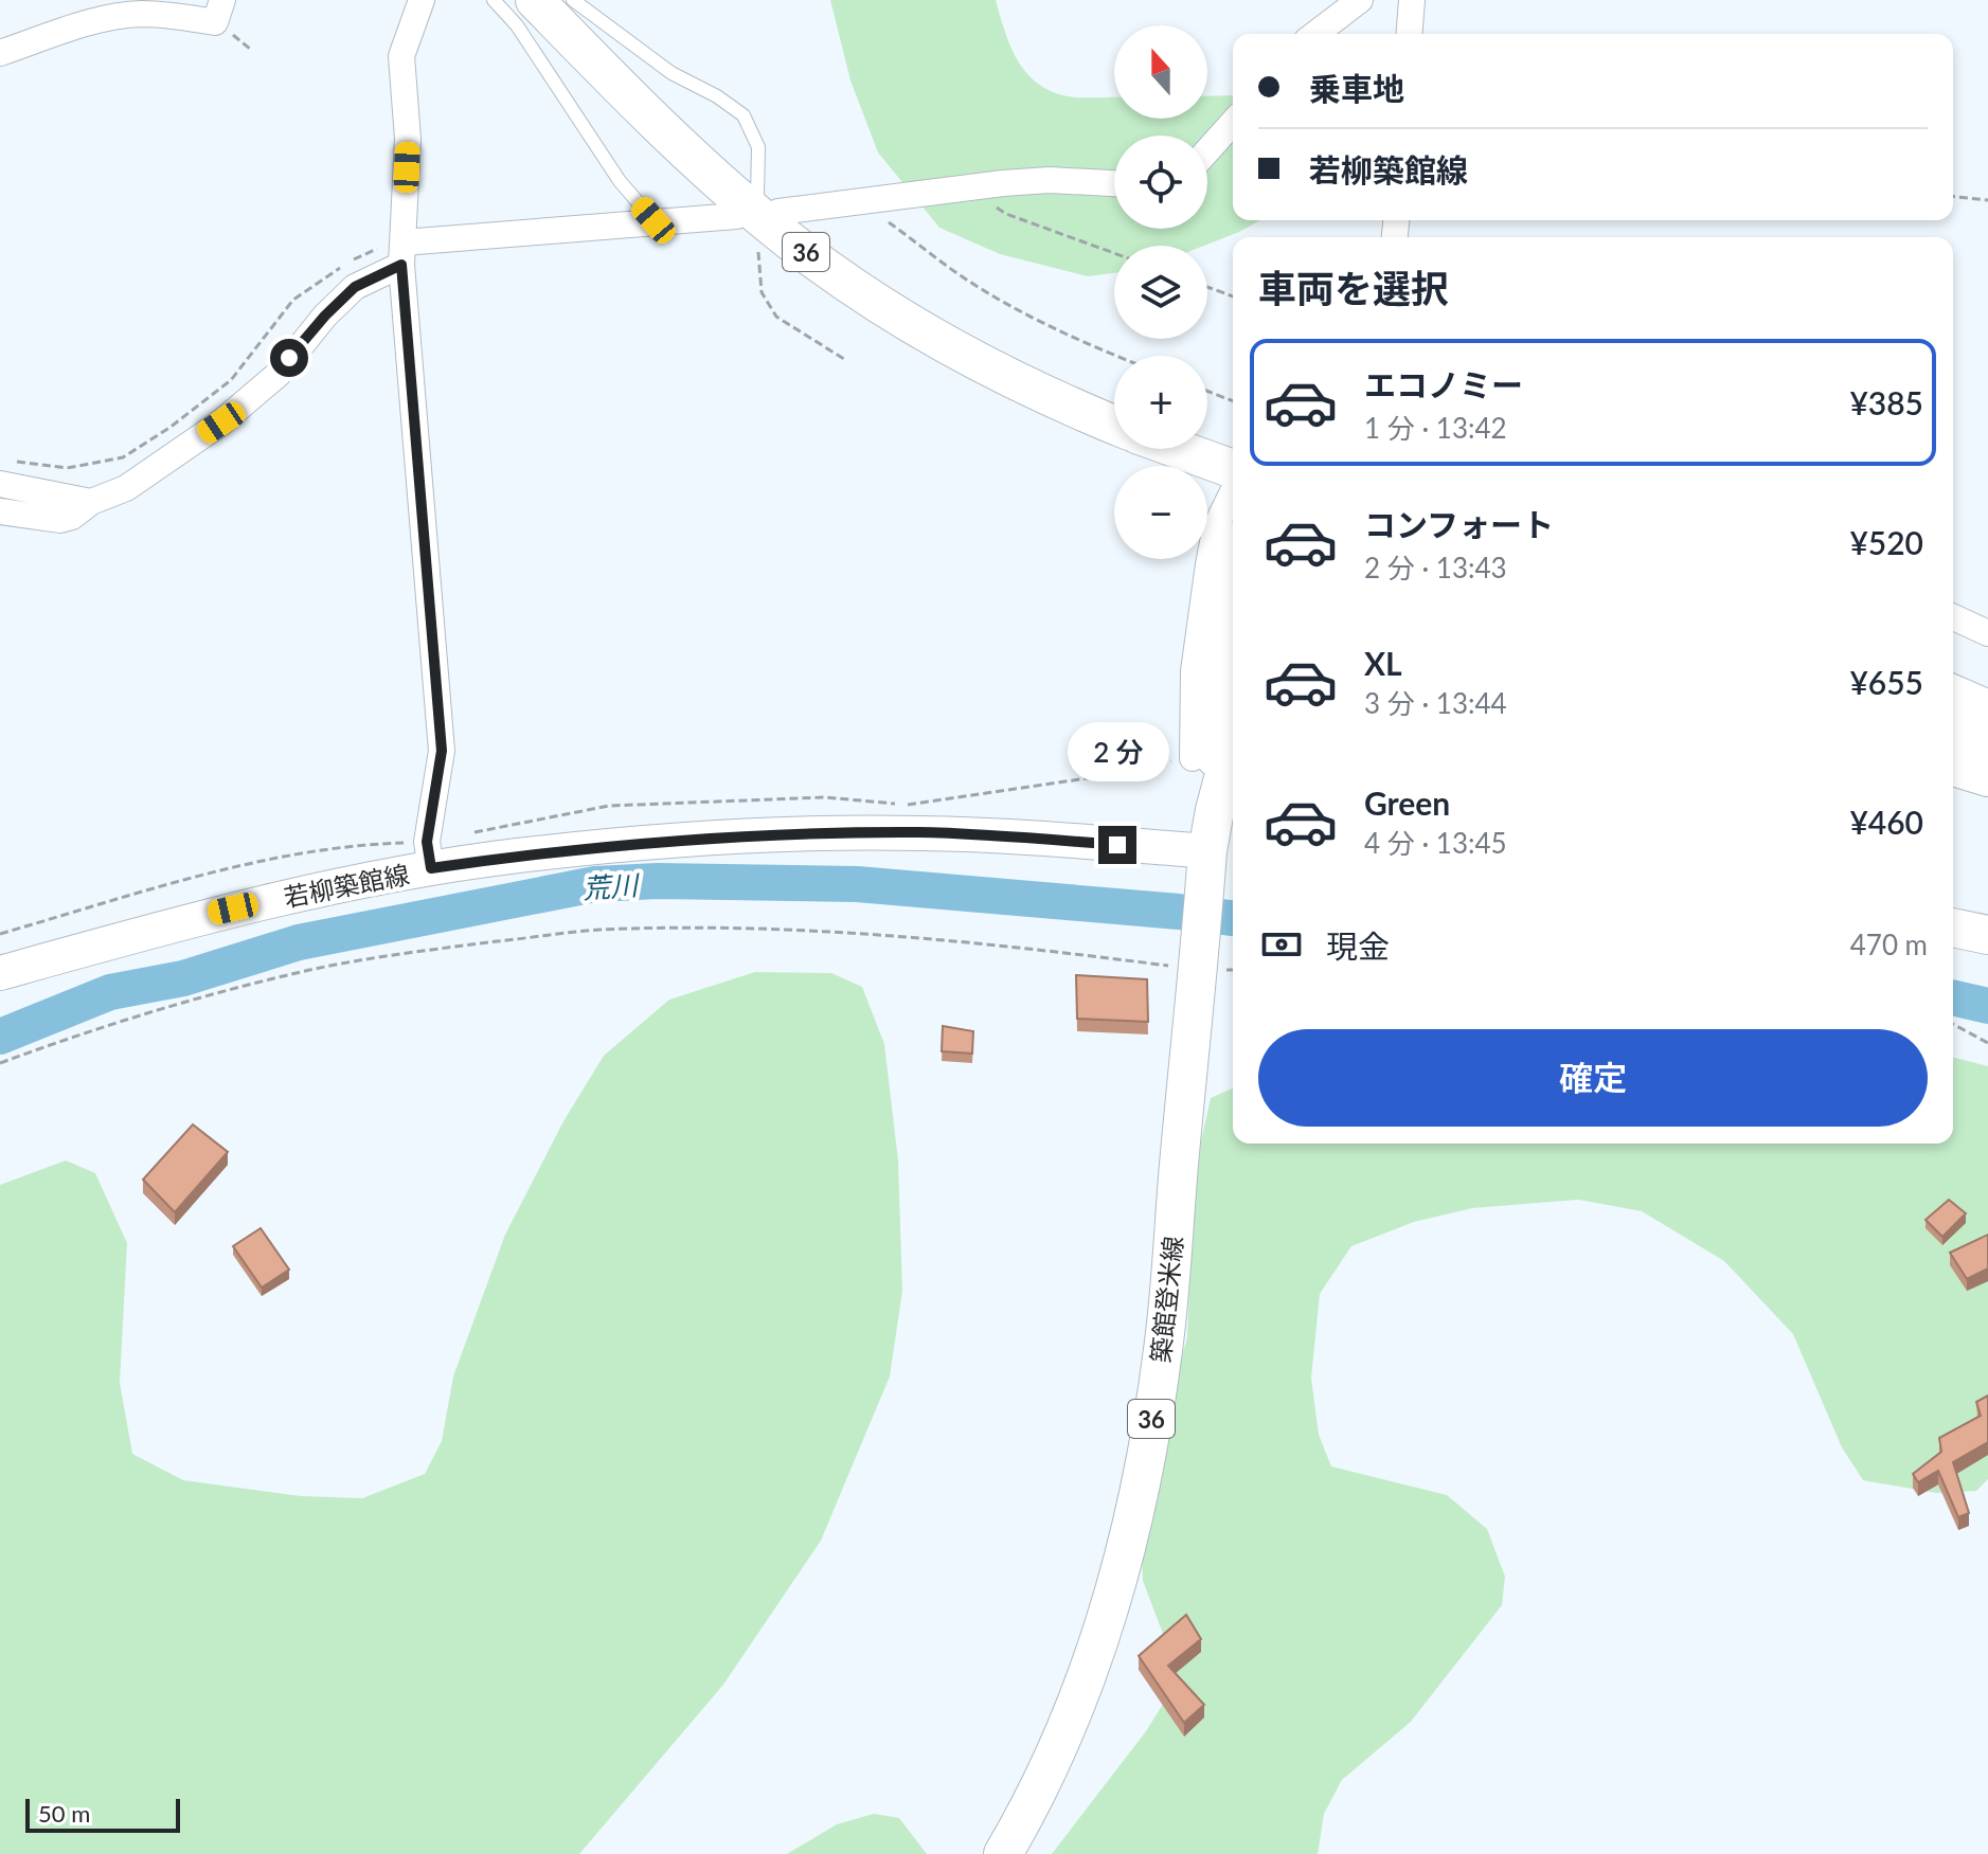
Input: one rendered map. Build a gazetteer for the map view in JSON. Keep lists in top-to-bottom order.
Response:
{
  "streets": {
    "main road": ["36", "若柳築館線", "築館登米線"]
  },
  "crossings": [
    ["若柳築館線", "築館登米線"]
  ],
  "water": ["荒川"],
  "scale_bar": "50 m",
  "north": "top",
  "page": {
    "map_buttons": ["+", "−"],
    "banner": ["乗車地", "若柳築館線"],
    "heading": "車両を選択",
    "list": [
      {
        "name": "エコノミー",
        "note": "1 分 · 13:42",
        "value": "¥385"
      },
      {
        "name": "コンフォート",
        "note": "2 分 · 13:43",
        "value": "¥520"
      },
      {
        "name": "XL",
        "note": "3 分 · 13:44",
        "value": "¥655"
      },
      {
        "name": "Green",
        "note": "4 分 · 13:45",
        "value": "¥460"
      }
    ],
    "bubble": "2 分",
    "pay": ["現金", "470 m"],
    "buttons": "確定",
    "scale": "50 m"
  }
}
